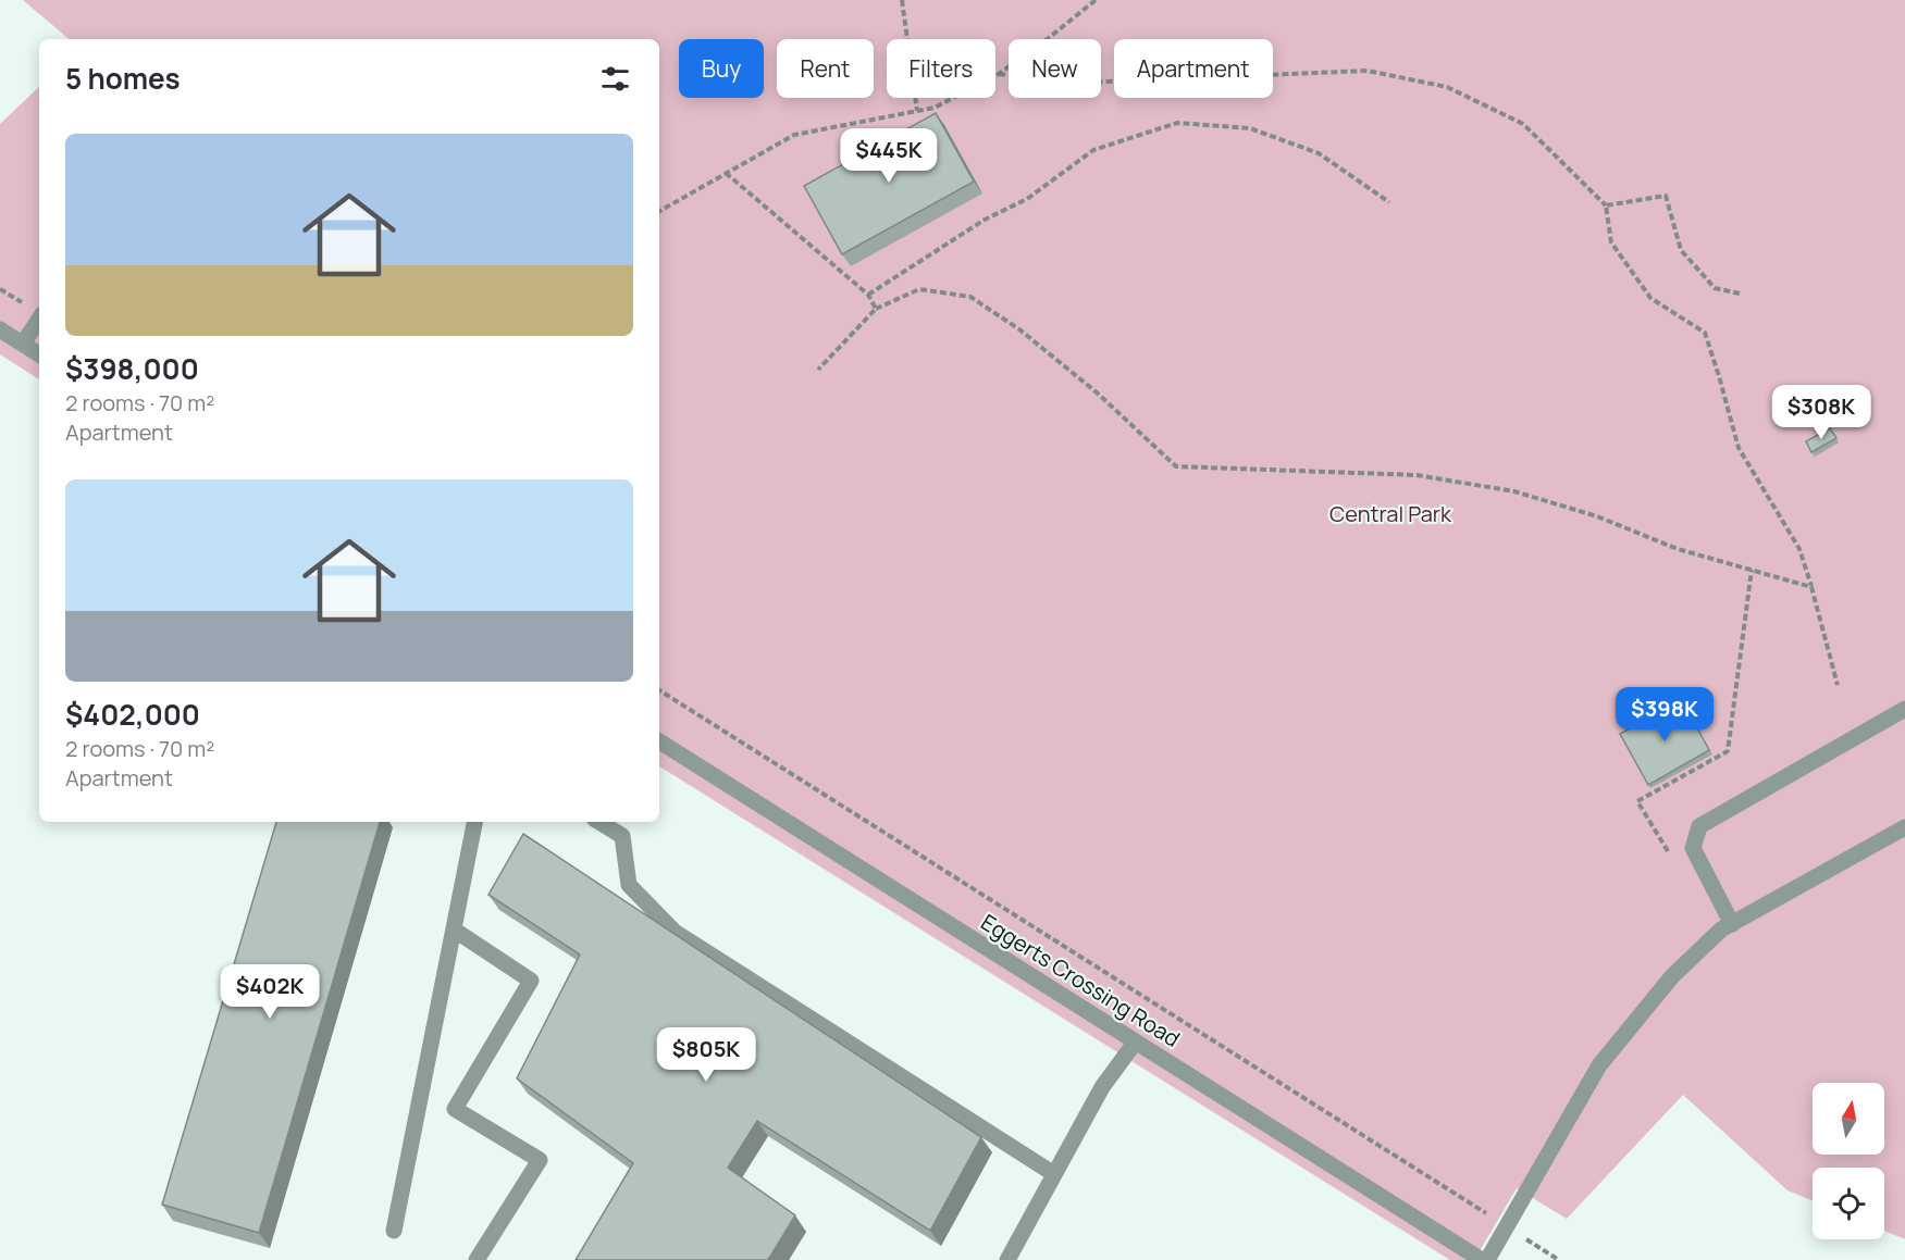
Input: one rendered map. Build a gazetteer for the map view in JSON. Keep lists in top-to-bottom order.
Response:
{
  "streets": {
    "street": ["Eggerts Crossing Road"]
  },
  "parks": ["Central Park"],
  "north": "top",
  "page": {
    "chip": [
      "Buy",
      "Rent",
      "Filters",
      "New",
      "Apartment"
    ],
    "heading": "5 homes",
    "list": [
      {
        "name": "$398,000",
        "note": "2 rooms · 70 m² · Apartment"
      },
      {
        "name": "$402,000",
        "note": "2 rooms · 70 m² · Apartment"
      }
    ],
    "price": [
      "$445K",
      "$308K",
      "$398K",
      "$402K",
      "$805K"
    ]
  }
}
